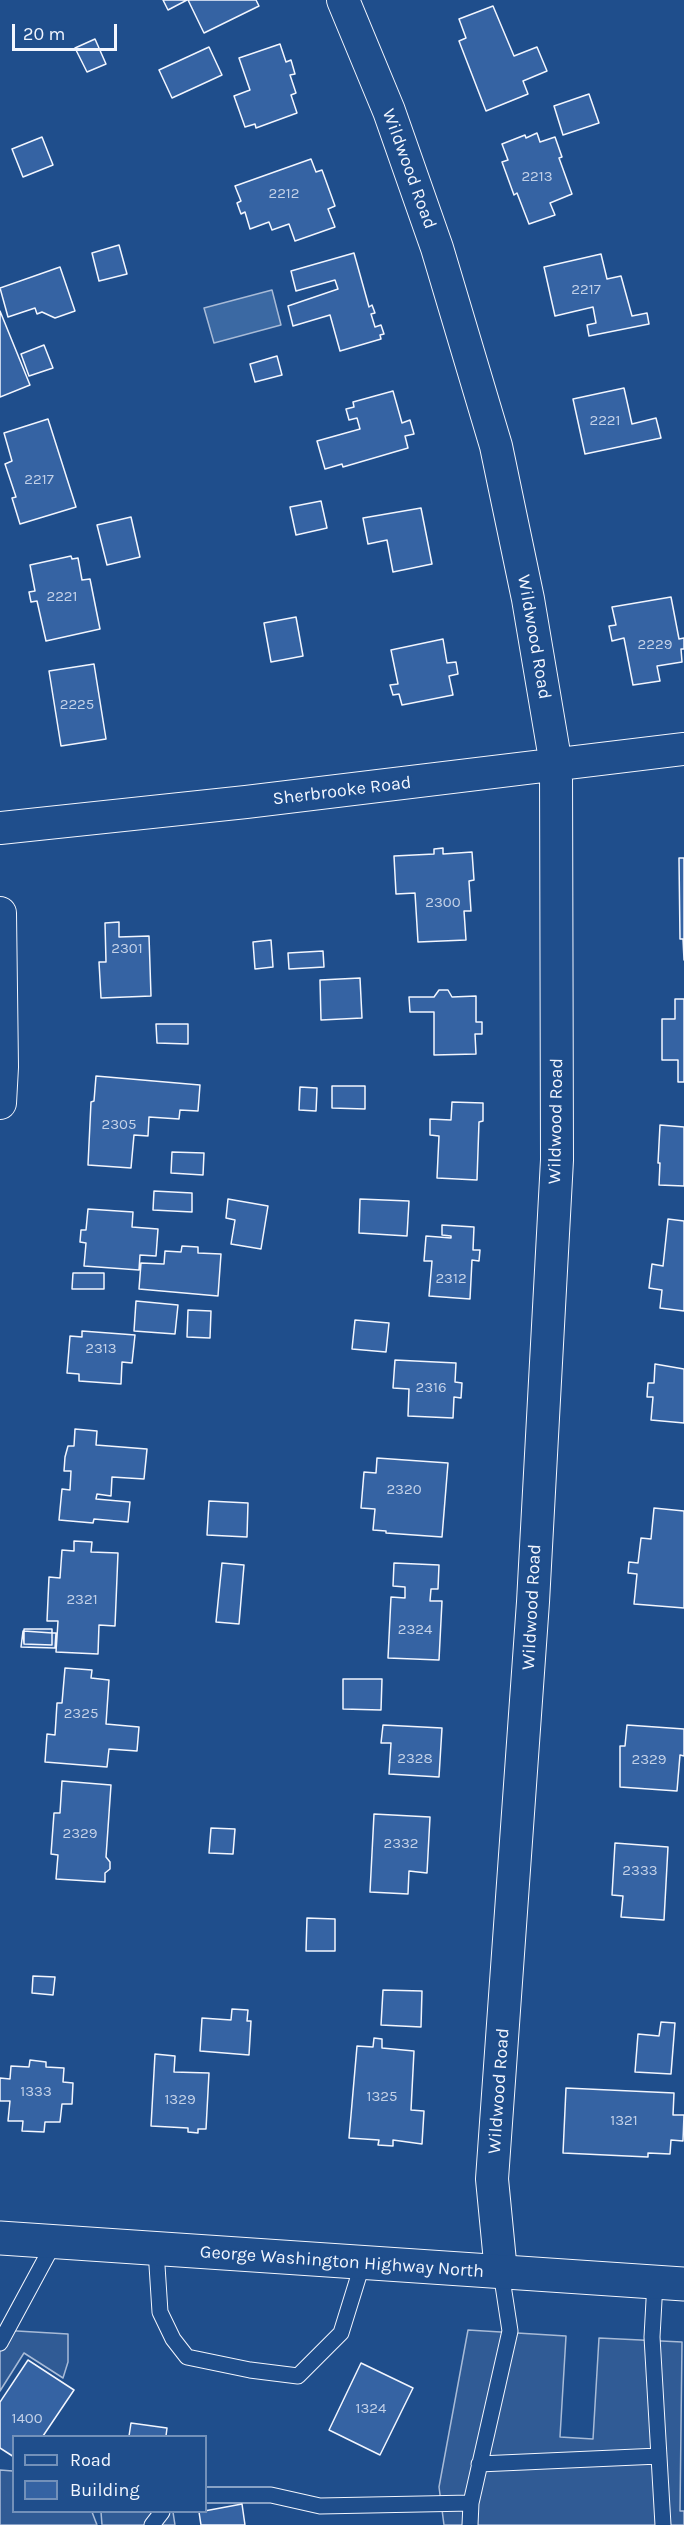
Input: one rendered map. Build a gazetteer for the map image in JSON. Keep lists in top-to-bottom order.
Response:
{
  "streets": {
    "main road": ["George Washington Highway North"],
    "street": ["Wildwood Road", "Sherbrooke Road"]
  },
  "crossings": [
    ["Wildwood Road", "Sherbrooke Road"],
    ["Wildwood Road", "George Washington Highway North"]
  ],
  "house_numbers": [
    "2213",
    "2212",
    "2217",
    "2221",
    "2217",
    "2221",
    "2229",
    "2225",
    "2300",
    "2301",
    "2305",
    "2312",
    "2313",
    "2316",
    "2320",
    "2321",
    "2324",
    "2325",
    "2328",
    "2329",
    "2329",
    "2332",
    "2333",
    "1333",
    "1325",
    "1329",
    "1321",
    "1324",
    "1400"
  ],
  "legend": ["Road", "Building"],
  "scale_bar": "20 m"
}
